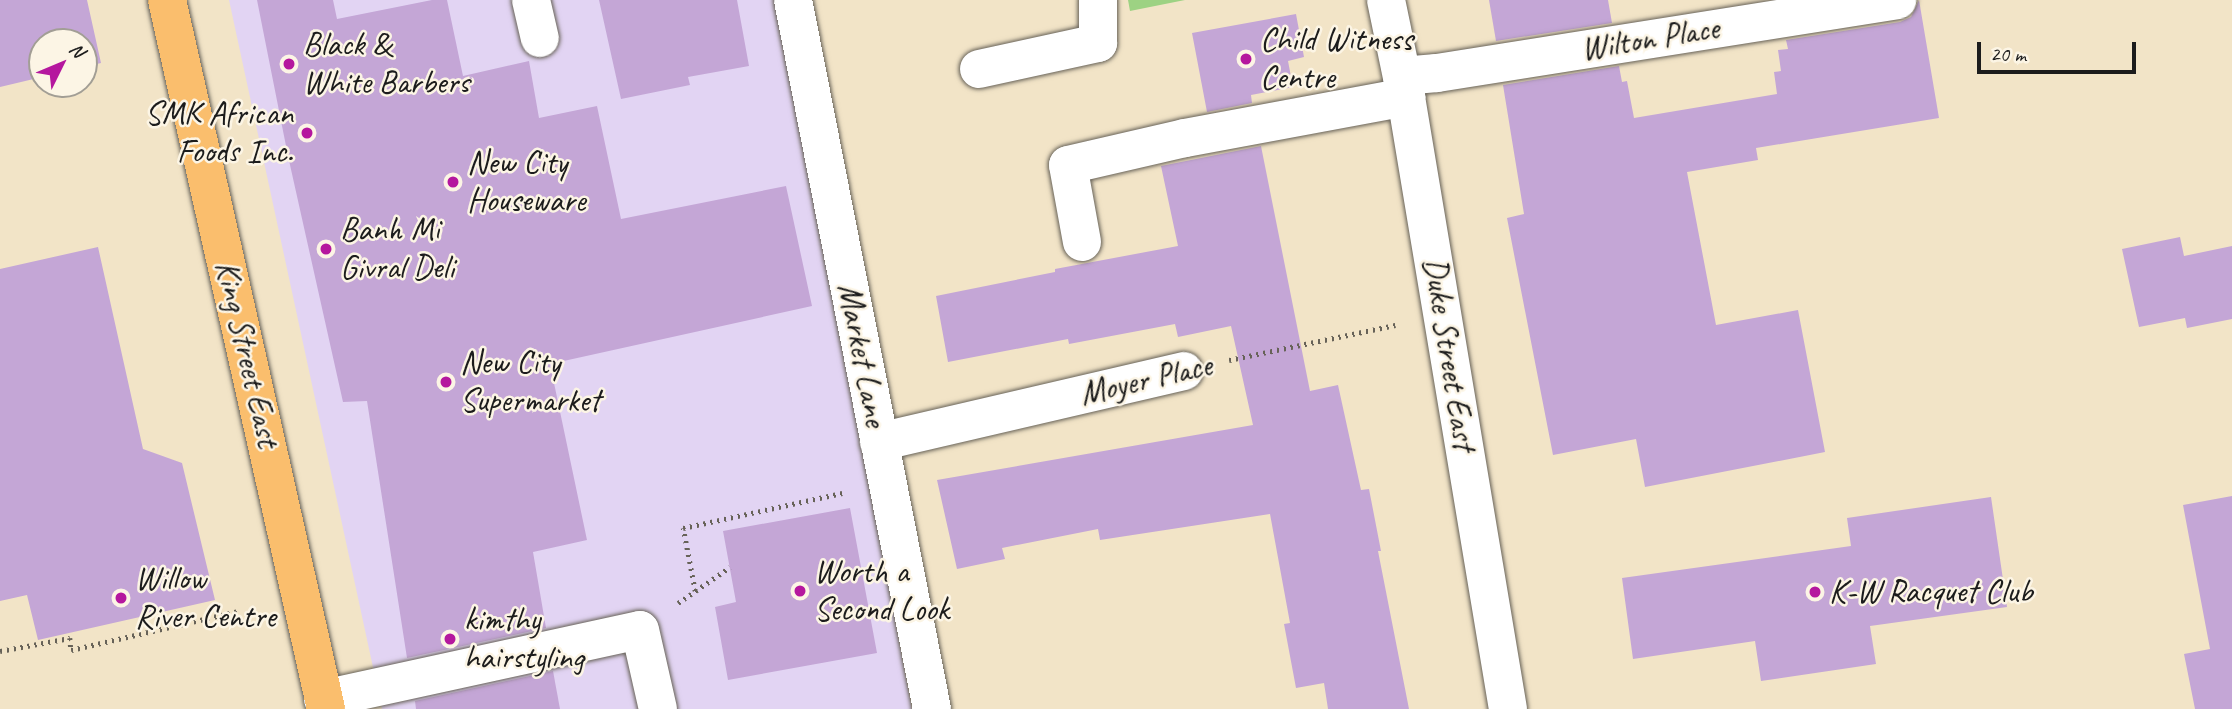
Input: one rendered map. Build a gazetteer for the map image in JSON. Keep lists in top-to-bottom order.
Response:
{
  "streets": {
    "main road": ["King Street East"],
    "street": [
      "Wilton Place",
      "Duke Street East",
      "Market Lane",
      "Moyer Place"
    ]
  },
  "crossings": [
    ["Wilton Place", "Duke Street East"],
    ["Market Lane", "Moyer Place"]
  ],
  "places": [
    "Child Witness Centre",
    "Black & White Barbers",
    "SMK African Foods Inc.",
    "New City Houseware",
    "Banh Mi Givral Deli",
    "New City Supermarket",
    "Worth a Second Look",
    "K-W Racquet Club",
    "Willow River Centre",
    "kimthy hairstyling"
  ],
  "scale_bar": "20 m",
  "north": "top right"
}
